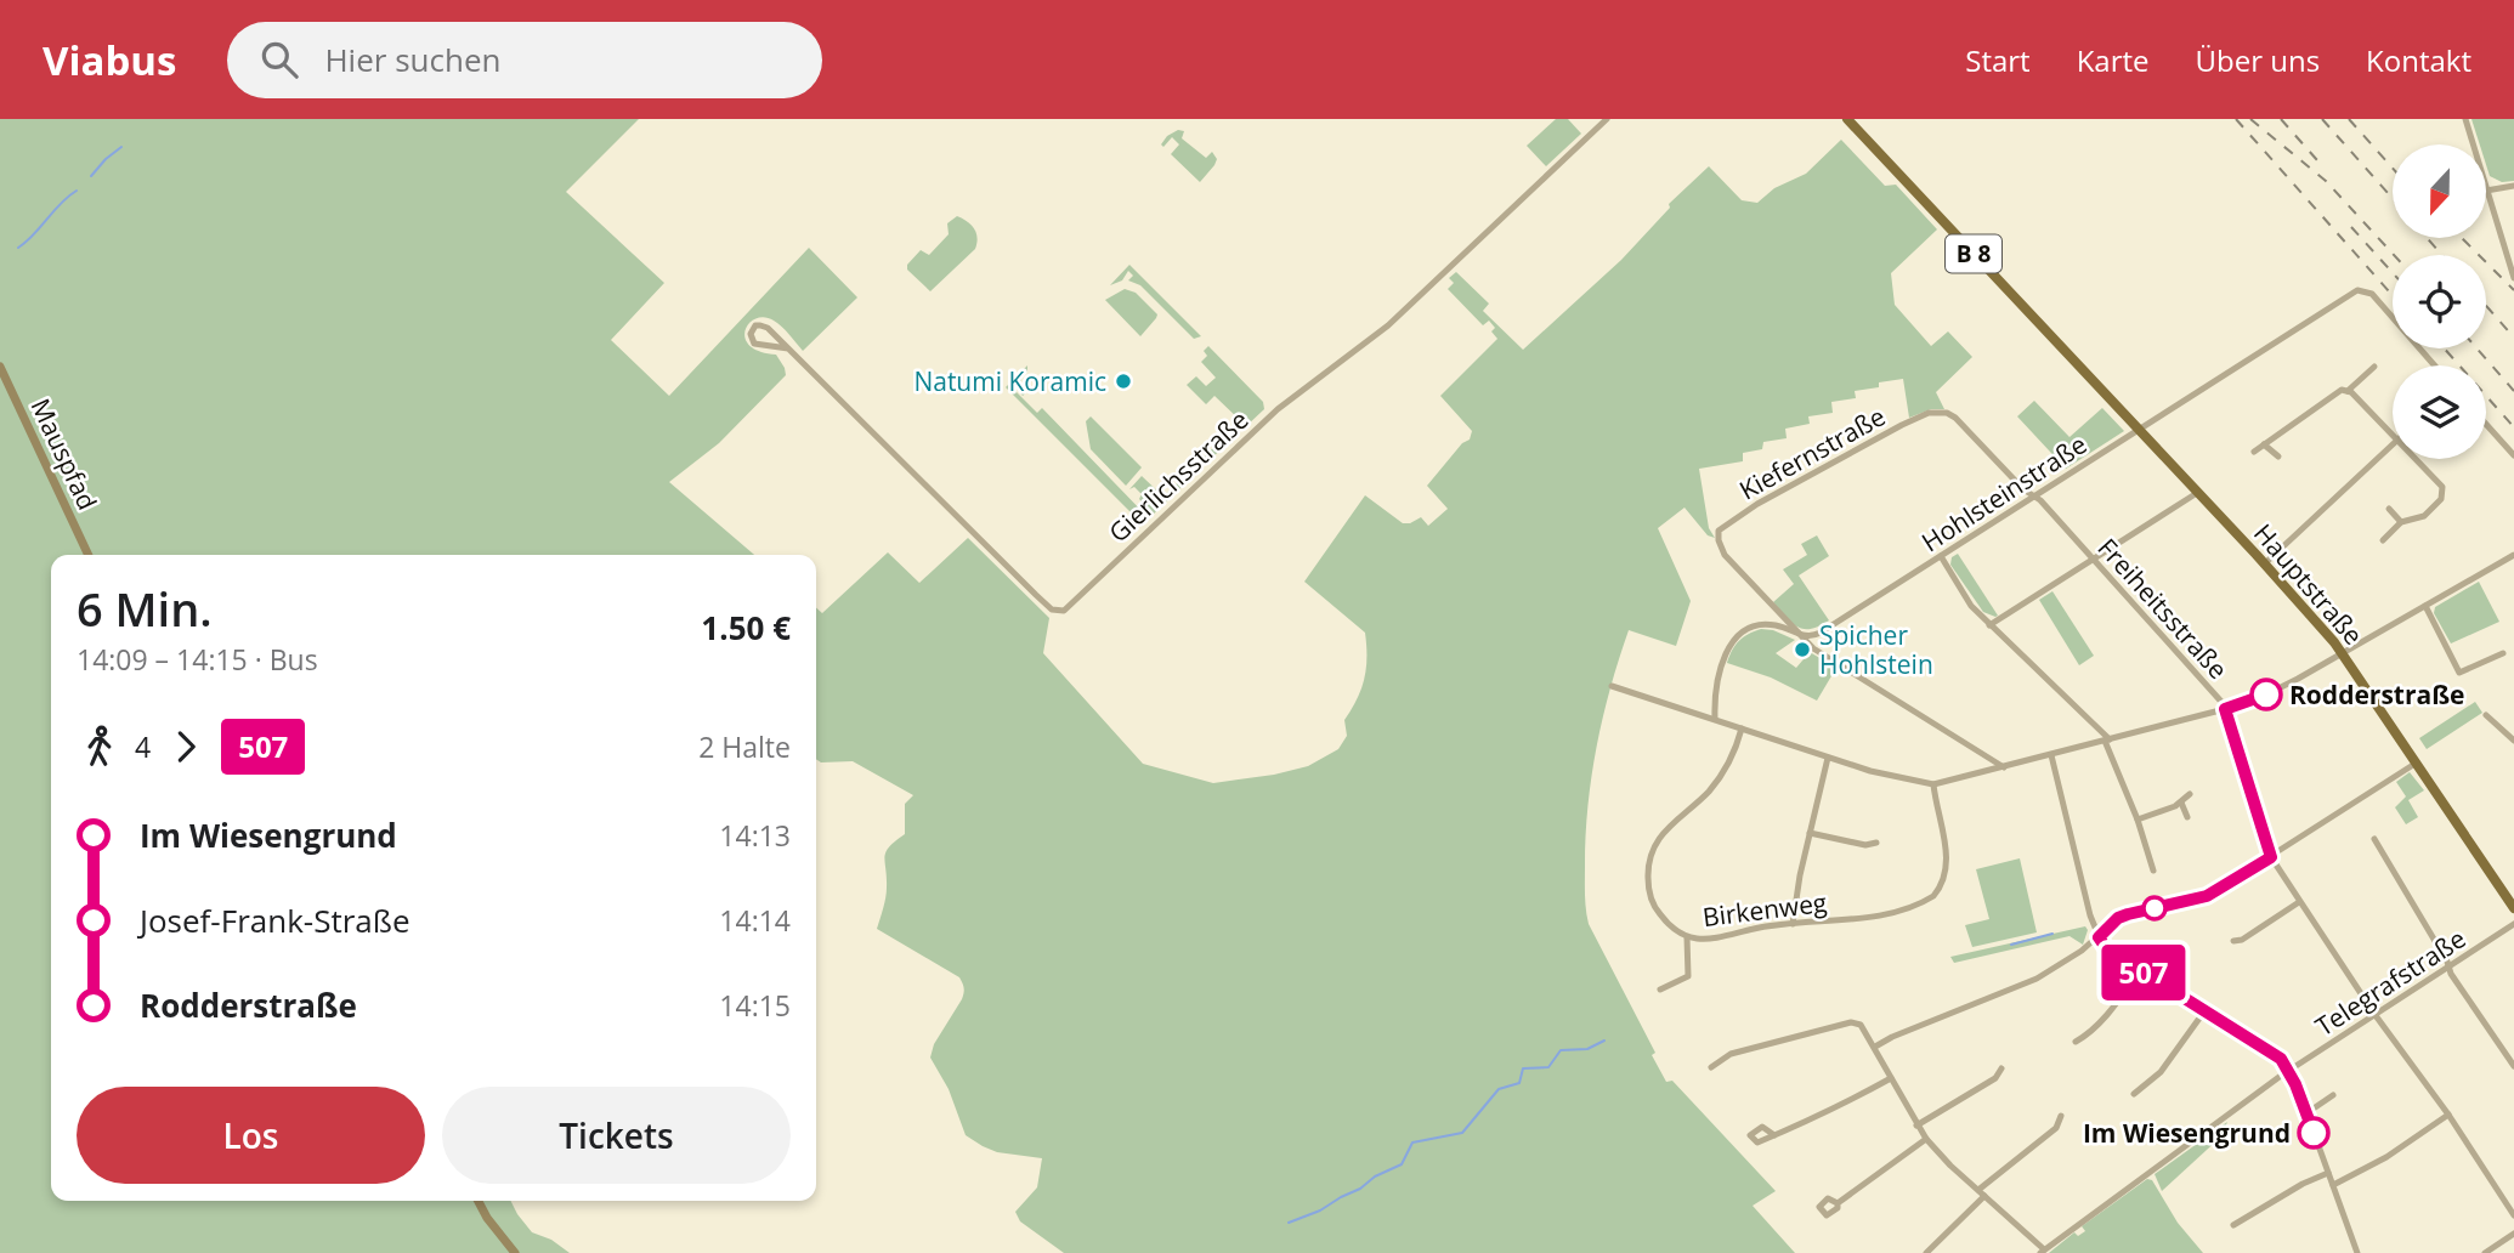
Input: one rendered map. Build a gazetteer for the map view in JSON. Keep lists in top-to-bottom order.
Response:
{
  "streets": {
    "main road": ["B 8", "Hauptstraße"],
    "street": [
      "Kiefernstraße",
      "Mauspfad",
      "Gierlichsstraße",
      "Hohlsteinstraße",
      "Freiheitsstraße",
      "Birkenweg",
      "Telegrafstraße"
    ]
  },
  "crossings": [
    ["B 8", "Hohlsteinstraße"],
    ["B 8", "Hauptstraße"],
    ["Kiefernstraße", "Hohlsteinstraße"],
    ["Kiefernstraße", "Freiheitsstraße"],
    ["Hohlsteinstraße", "Hauptstraße"],
    ["Hohlsteinstraße", "Freiheitsstraße"],
    ["Freiheitsstraße", "Telegrafstraße"]
  ],
  "places": [
    "Natumi Koramic",
    "Spicher Hohlstein",
    "Rodderstraße",
    "Im Wiesengrund"
  ],
  "lines": ["bus line 507"],
  "north": "bottom",
  "page": {
    "header": "Viabus",
    "search": "Hier suchen",
    "nav": [
      "Start",
      "Karte",
      "Über uns",
      "Kontakt"
    ],
    "on_map": "507",
    "heading": ["6 Min.", "14:09 – 14:15 · Bus", "1.50 €"],
    "legs": ["4", "507", "2 Halte"],
    "list": [
      {
        "name": "Im Wiesengrund",
        "value": "14:13"
      },
      {
        "name": "Josef-Frank-Straße",
        "value": "14:14"
      },
      {
        "name": "Rodderstraße",
        "value": "14:15"
      }
    ],
    "buttons": ["Los", "Tickets"]
  }
}
